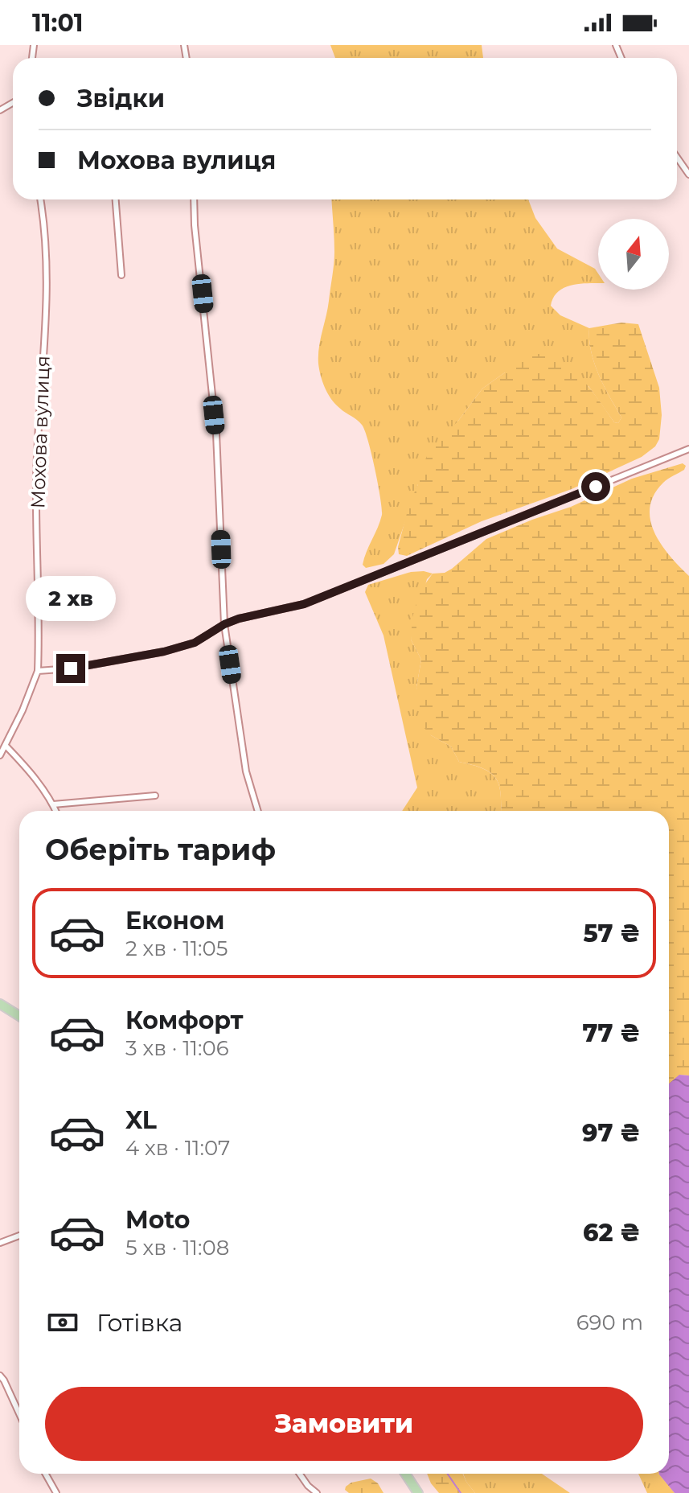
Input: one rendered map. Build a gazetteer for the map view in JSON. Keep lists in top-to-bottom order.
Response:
{
  "streets": {
    "street": ["Мохова вулиця"]
  },
  "north": "top",
  "page": {
    "status": "11:01",
    "banner": ["Звідки", "Мохова вулиця"],
    "bubble": "2 хв",
    "heading": "Оберіть тариф",
    "list": [
      {
        "name": "Економ",
        "note": "2 хв · 11:05",
        "value": "57 ₴"
      },
      {
        "name": "Комфорт",
        "note": "3 хв · 11:06",
        "value": "77 ₴"
      },
      {
        "name": "XL",
        "note": "4 хв · 11:07",
        "value": "97 ₴"
      },
      {
        "name": "Moto",
        "note": "5 хв · 11:08",
        "value": "62 ₴"
      }
    ],
    "pay": ["Готівка", "690 m"],
    "buttons": "Замовити"
  }
}
